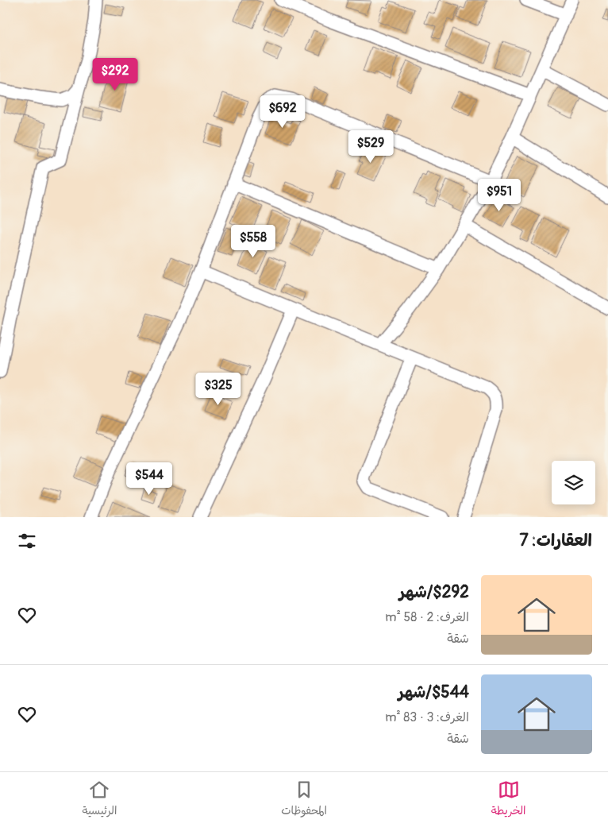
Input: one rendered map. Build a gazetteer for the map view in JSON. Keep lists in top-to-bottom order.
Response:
{
  "page": {
    "price": [
      "$292",
      "$692",
      "$529",
      "$951",
      "$558",
      "$325",
      "$544"
    ],
    "heading": "العقارات: 7",
    "list": [
      {
        "name": "$292/شهر",
        "note": "الغرف: 2 · 58 m² · شقة"
      },
      {
        "name": "$544/شهر",
        "note": "الغرف: 3 · 83 m² · شقة"
      }
    ],
    "tabs": ["الخريطة", "المحفوظات", "الرئيسية"]
  }
}
